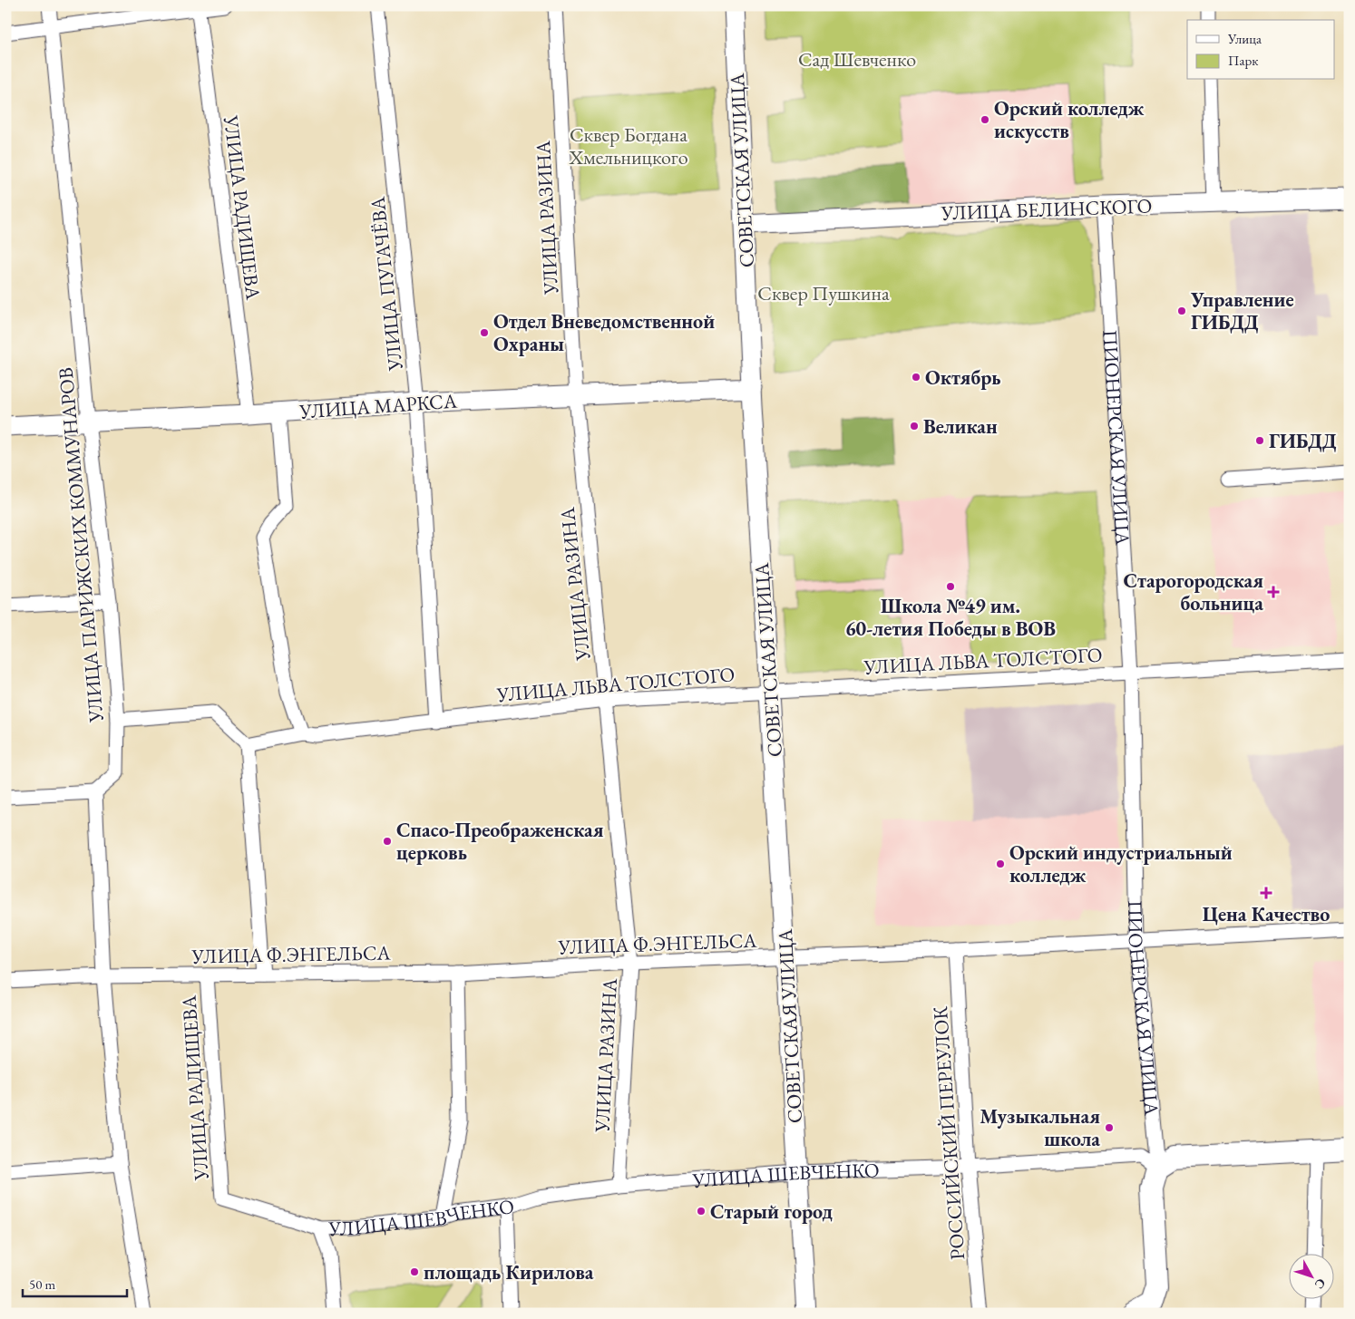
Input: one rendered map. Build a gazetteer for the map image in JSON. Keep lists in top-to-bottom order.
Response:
{
  "streets": {
    "main road": ["ПИОНЕРСКАЯ УЛИЦА"],
    "street": [
      "СОВЕТСКАЯ УЛИЦА",
      "УЛИЦА РАДИЩЕВА",
      "УЛИЦА БЕЛИНСКОГО",
      "УЛИЦА РАЗИНА",
      "УЛИЦА ПУГАЧЁВА",
      "УЛИЦА МАРКСА",
      "УЛИЦА ПАРИЖСКИХ КОММУНАРОВ",
      "УЛИЦА ЛЬВА ТОЛСТОГО",
      "УЛИЦА Ф.ЭНГЕЛЬСА",
      "РОССИЙСКИЙ ПЕРЕУЛОК",
      "УЛИЦА ШЕВЧЕНКО"
    ]
  },
  "crossings": [
    ["СОВЕТСКАЯ УЛИЦА", "УЛИЦА БЕЛИНСКОГО"],
    ["СОВЕТСКАЯ УЛИЦА", "УЛИЦА МАРКСА"],
    ["СОВЕТСКАЯ УЛИЦА", "УЛИЦА ЛЬВА ТОЛСТОГО"],
    ["СОВЕТСКАЯ УЛИЦА", "УЛИЦА Ф.ЭНГЕЛЬСА"],
    ["СОВЕТСКАЯ УЛИЦА", "УЛИЦА ШЕВЧЕНКО"],
    ["УЛИЦА РАДИЩЕВА", "УЛИЦА МАРКСА"],
    ["УЛИЦА РАДИЩЕВА", "УЛИЦА Ф.ЭНГЕЛЬСА"],
    ["УЛИЦА РАДИЩЕВА", "УЛИЦА ШЕВЧЕНКО"],
    ["УЛИЦА БЕЛИНСКОГО", "ПИОНЕРСКАЯ УЛИЦА"],
    ["УЛИЦА РАЗИНА", "УЛИЦА МАРКСА"],
    ["УЛИЦА РАЗИНА", "УЛИЦА ЛЬВА ТОЛСТОГО"],
    ["УЛИЦА РАЗИНА", "УЛИЦА Ф.ЭНГЕЛЬСА"],
    ["УЛИЦА РАЗИНА", "УЛИЦА ШЕВЧЕНКО"],
    ["УЛИЦА ПУГАЧЁВА", "УЛИЦА МАРКСА"],
    ["УЛИЦА ПУГАЧЁВА", "УЛИЦА ЛЬВА ТОЛСТОГО"],
    ["УЛИЦА МАРКСА", "УЛИЦА ПАРИЖСКИХ КОММУНАРОВ"],
    ["ПИОНЕРСКАЯ УЛИЦА", "УЛИЦА ЛЬВА ТОЛСТОГО"],
    ["ПИОНЕРСКАЯ УЛИЦА", "УЛИЦА Ф.ЭНГЕЛЬСА"],
    ["ПИОНЕРСКАЯ УЛИЦА", "УЛИЦА ШЕВЧЕНКО"],
    ["УЛИЦА Ф.ЭНГЕЛЬСА", "РОССИЙСКИЙ ПЕРЕУЛОК"],
    ["РОССИЙСКИЙ ПЕРЕУЛОК", "УЛИЦА ШЕВЧЕНКО"]
  ],
  "parks": ["Сад Шевченко", "Сквер Богдана Хмельницкого", "Сквер Пушкина"],
  "places": {
    "other": [
      "Орский колледж искусств",
      "Управление ГИБДД",
      "Отдел Вневедомственной Охраны",
      "Октябрь",
      "Великан",
      "ГИБДД",
      "Школа №49 им. 60-летия Победы в ВОВ",
      "Спасо-Преображенская церковь",
      "Орский индустриальный колледж",
      "Музыкальная школа",
      "Старый город",
      "площадь Кирилова"
    ],
    "health": ["Старогородская больница", "Цена Качество"]
  },
  "legend": ["Улица", "Парк"],
  "scale_bar": "50 m",
  "north": "bottom right"
}
